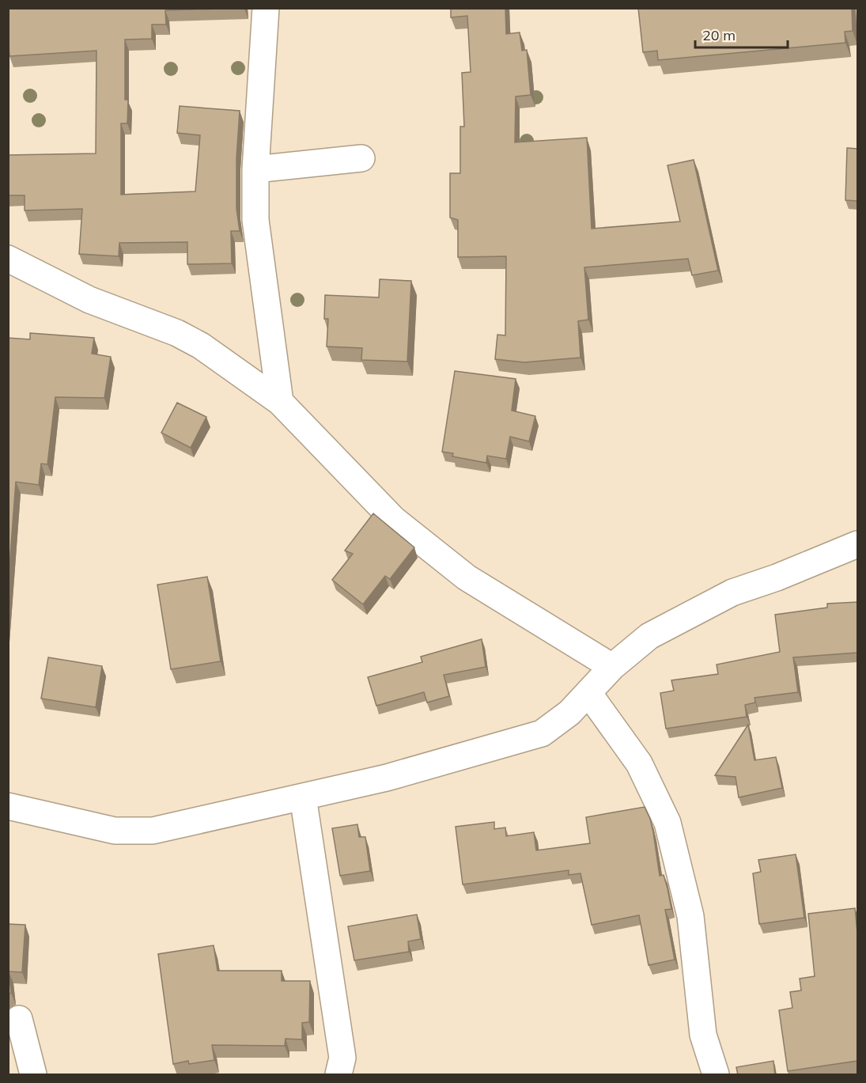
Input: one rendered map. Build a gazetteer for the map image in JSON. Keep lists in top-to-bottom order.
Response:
{
  "scale_bar": "20 m"
}
